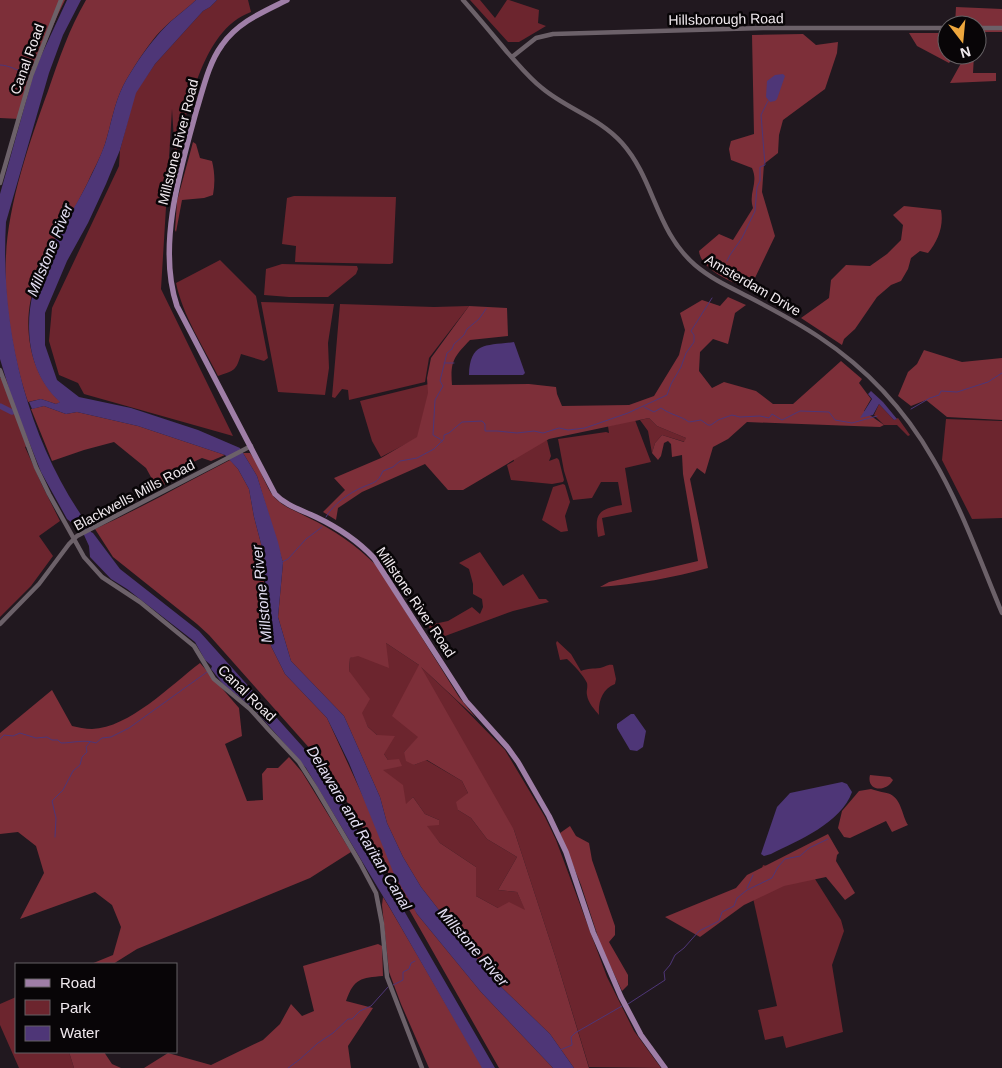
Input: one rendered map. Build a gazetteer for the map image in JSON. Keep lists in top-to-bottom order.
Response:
{
  "streets": {
    "main road": ["Millstone River Road"],
    "street": [
      "Hillsborough Road",
      "Canal Road",
      "Amsterdam Drive",
      "Blackwells Mills Road"
    ]
  },
  "crossings": [
    ["Hillsborough Road", "Amsterdam Drive"],
    ["Canal Road", "Blackwells Mills Road"],
    ["Millstone River Road", "Blackwells Mills Road"]
  ],
  "water": ["Millstone River", "Delaware and Raritan Canal"],
  "legend": ["Road", "Park", "Water"],
  "north": "bottom"
}
